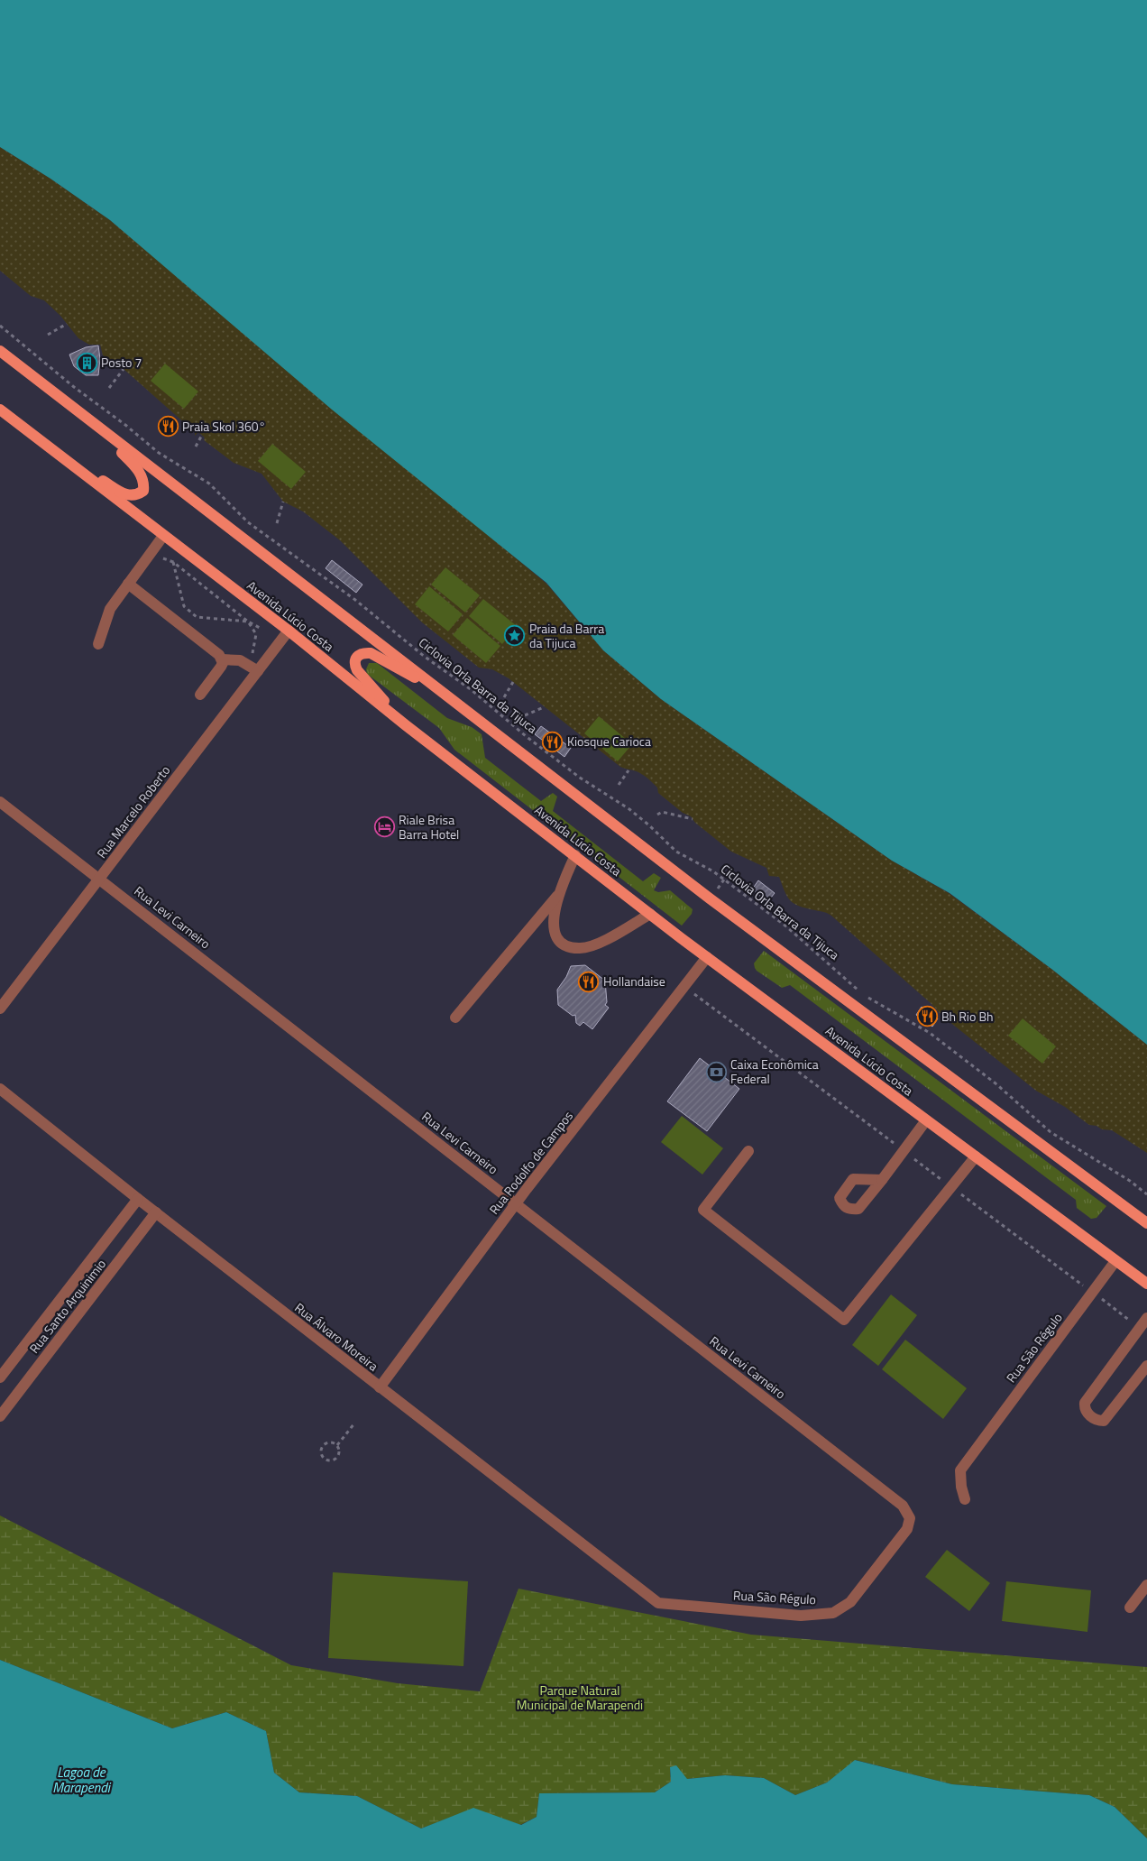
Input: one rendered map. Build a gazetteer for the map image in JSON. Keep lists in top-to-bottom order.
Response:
{
  "streets": {
    "main road": ["Avenida Lúcio Costa"],
    "street": [
      "Rua Marcelo Roberto",
      "Rua Levi Carneiro",
      "Rua Rodolfo de Campos",
      "Rua Santo Arquinimio",
      "Rua Álvaro Moreira",
      "Rua São Régulo"
    ],
    "path": ["Ciclovia Orla Barra da Tijuca"]
  },
  "crossings": [
    ["Avenida Lúcio Costa", "Rua Marcelo Roberto"],
    ["Avenida Lúcio Costa", "Rua Rodolfo de Campos"],
    ["Avenida Lúcio Costa", "Rua São Régulo"],
    ["Rua Marcelo Roberto", "Rua Levi Carneiro"],
    ["Rua Levi Carneiro", "Rua Rodolfo de Campos"],
    ["Rua Levi Carneiro", "Rua São Régulo"],
    ["Rua Rodolfo de Campos", "Rua Álvaro Moreira"],
    ["Rua Santo Arquinimio", "Rua Álvaro Moreira"],
    ["Rua Álvaro Moreira", "Rua São Régulo"]
  ],
  "water": ["Lagoa de Marapendi"],
  "parks": ["Parque Natural Municipal de Marapendi"],
  "places": {
    "building": ["Posto 7"],
    "restaurant": [
      "Praia Skol 360°",
      "Kiosque Carioca",
      "Hollandaise",
      "Bh Rio Bh"
    ],
    "place": ["Praia da Barra da Tijuca"],
    "hotel": ["Riale Brisa Barra Hotel"],
    "bank": ["Caixa Econômica Federal"]
  }
}
